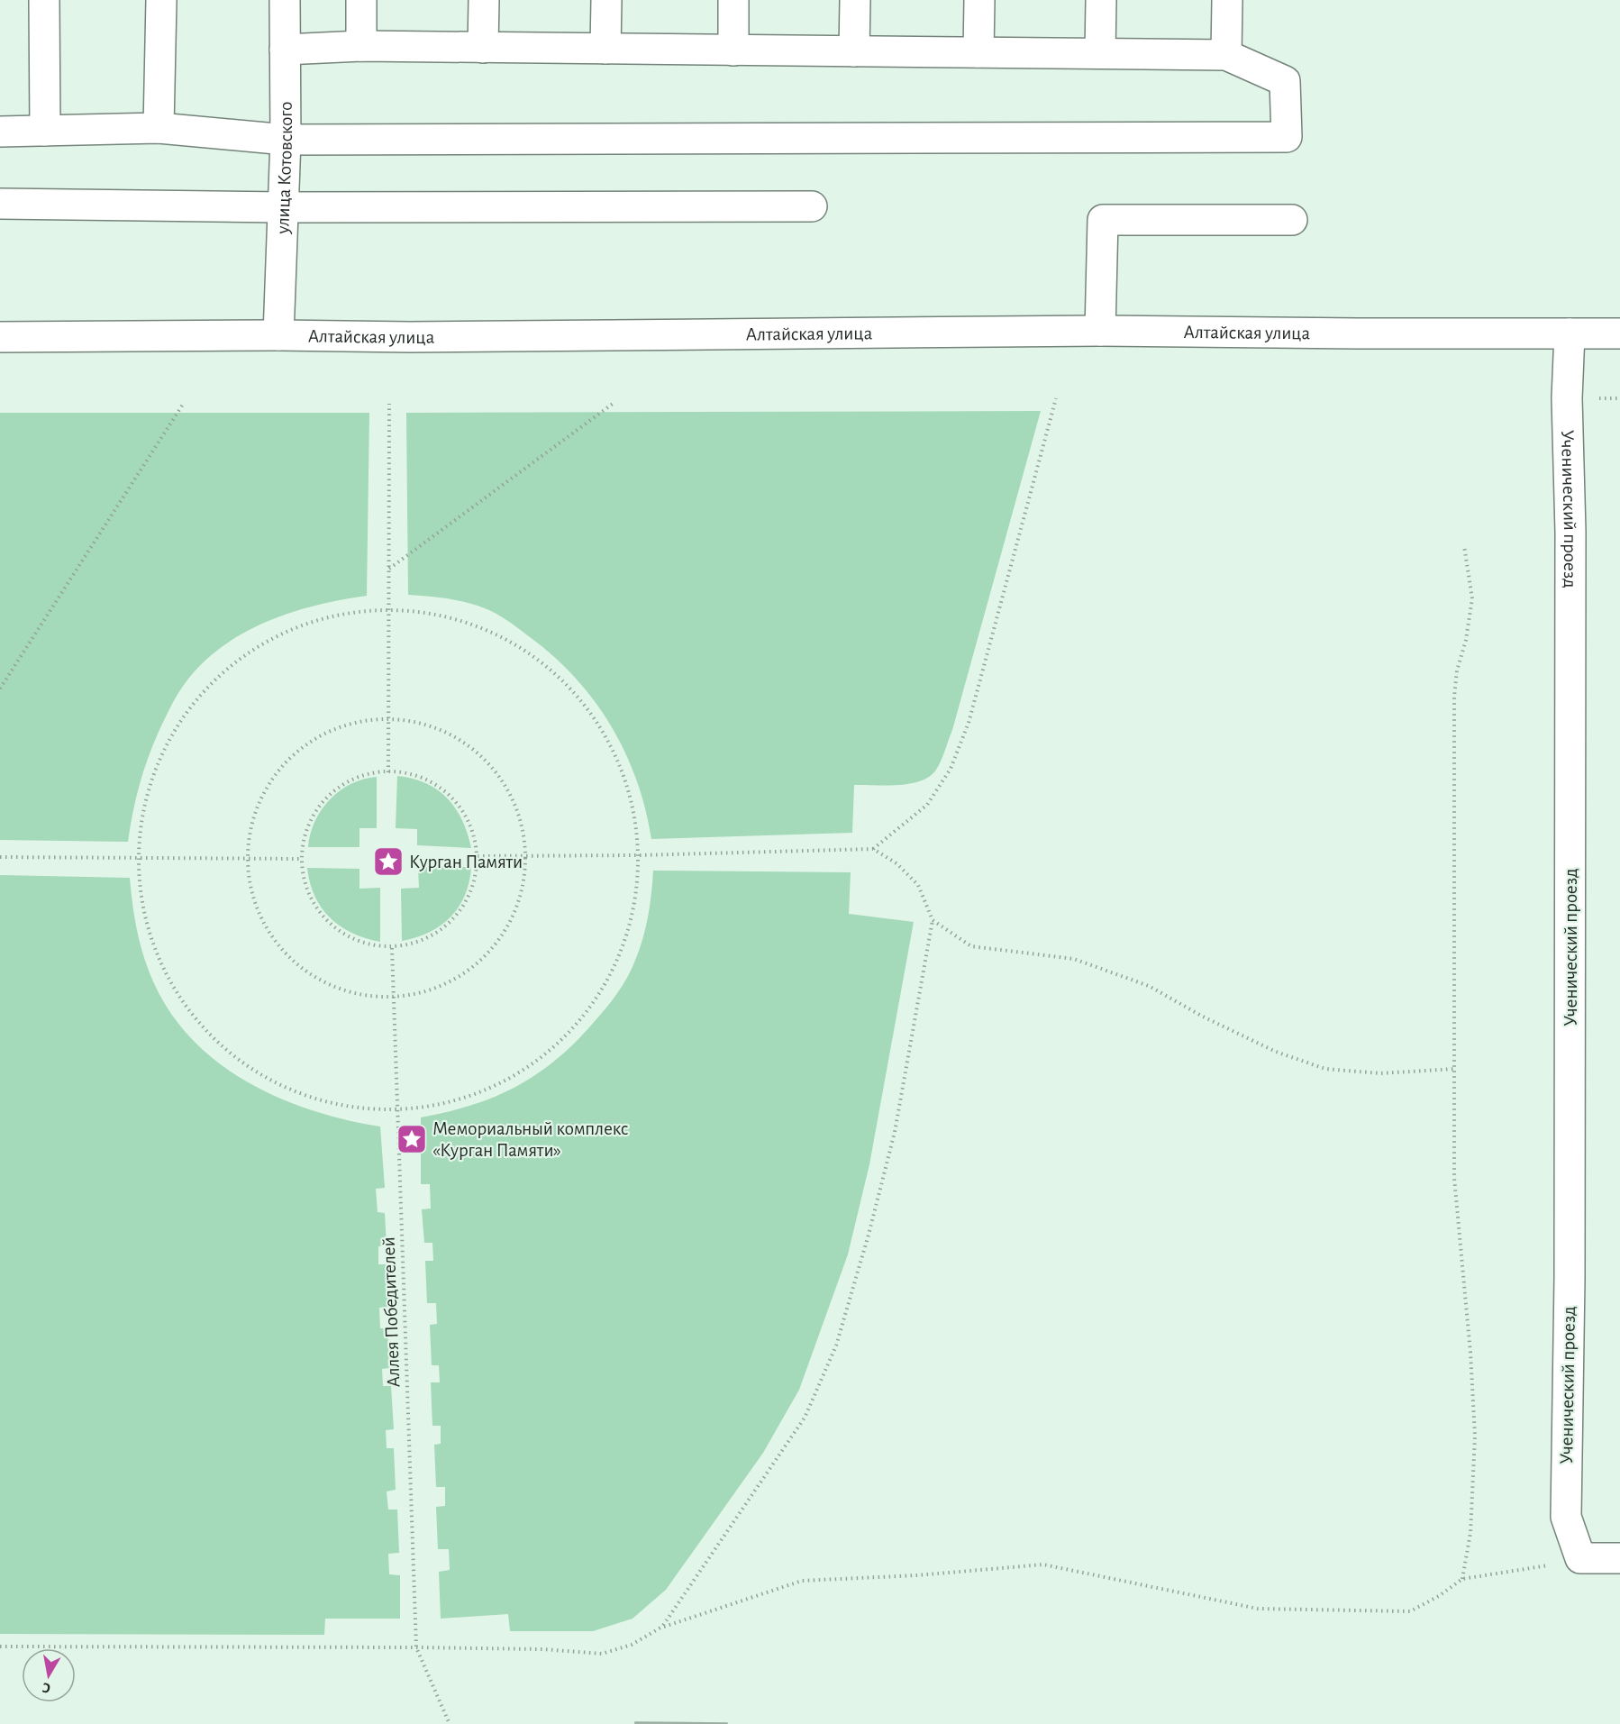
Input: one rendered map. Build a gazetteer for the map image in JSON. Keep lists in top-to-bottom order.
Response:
{
  "streets": {
    "street": ["улица Котовского", "Алтайская улица", "Ученический проезд"],
    "path": ["Аллея Победителей"]
  },
  "crossings": [
    ["улица Котовского", "Алтайская улица"],
    ["Алтайская улица", "Ученический проезд"]
  ],
  "places": {
    "place": ["Курган Памяти", "Мемориальный комплекс «Курган Памяти»"]
  },
  "north": "bottom"
}
